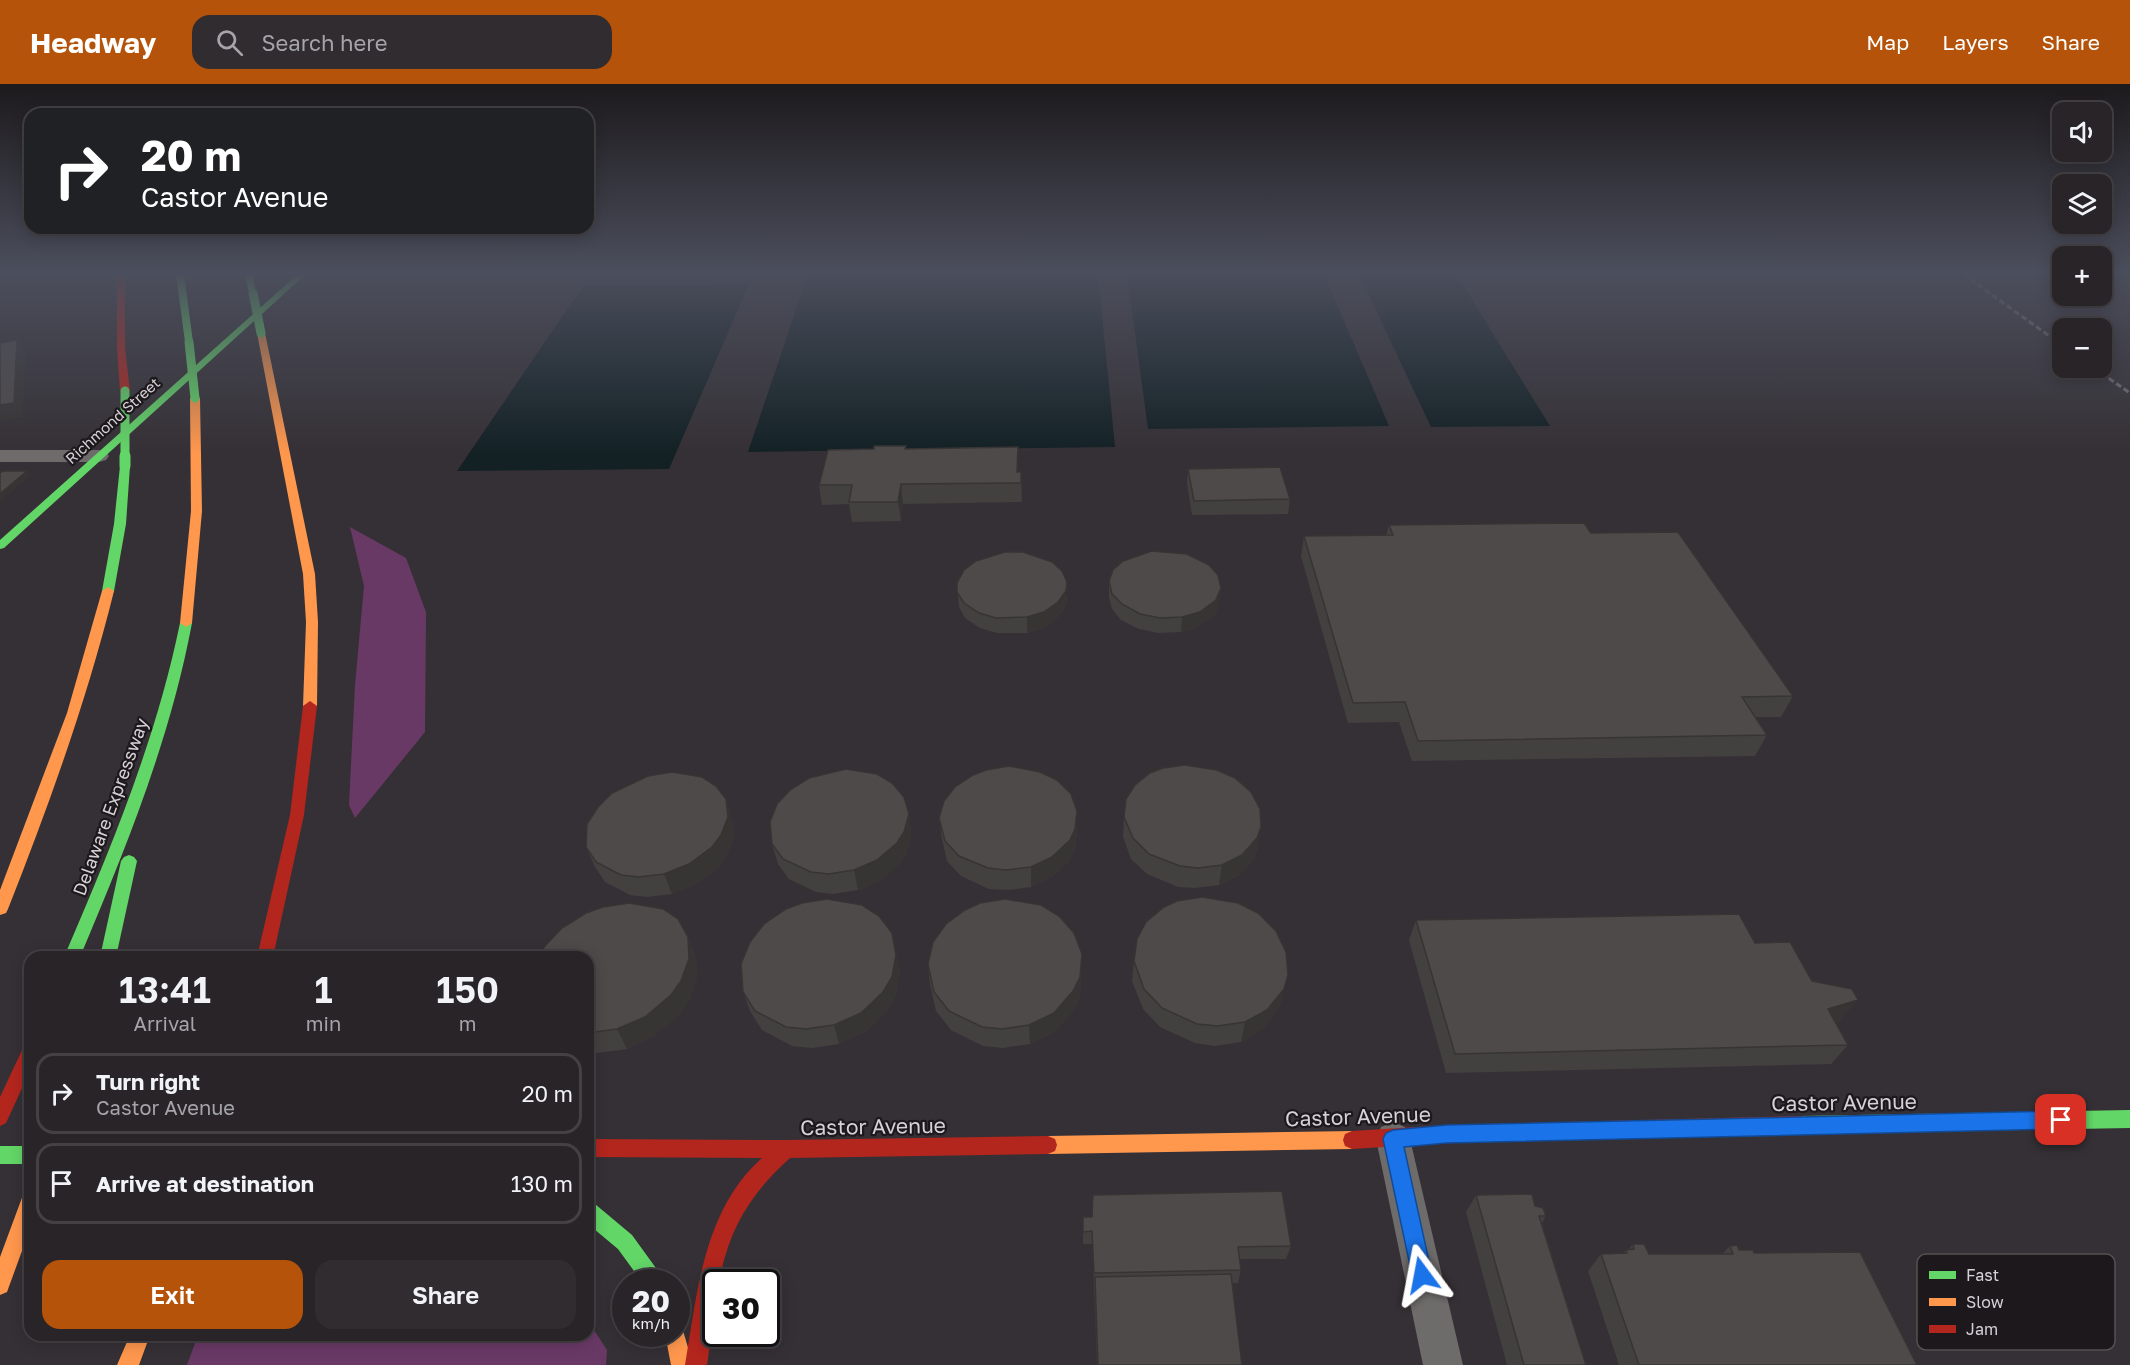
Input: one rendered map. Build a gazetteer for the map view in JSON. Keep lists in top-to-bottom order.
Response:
{
  "streets": {
    "main road": ["Richmond Street", "Delaware Expressway", "Castor Avenue"]
  },
  "legend": ["Fast", "Slow", "Jam"],
  "page": {
    "header": "Headway",
    "search": "Search here",
    "nav": ["Map", "Layers", "Share"],
    "map_buttons": ["+", "−"],
    "turn": ["20 m", "Castor Avenue"],
    "eta": [
      "13:41",
      "Arrival",
      "1",
      "min",
      "150",
      "m"
    ],
    "list": [
      {
        "name": "Turn right",
        "note": "Castor Avenue",
        "value": "20 m"
      },
      {
        "name": "Arrive at destination",
        "value": "130 m"
      }
    ],
    "buttons": ["Exit", "Share"],
    "speed": "20 km/h",
    "limit": "30"
  }
}
